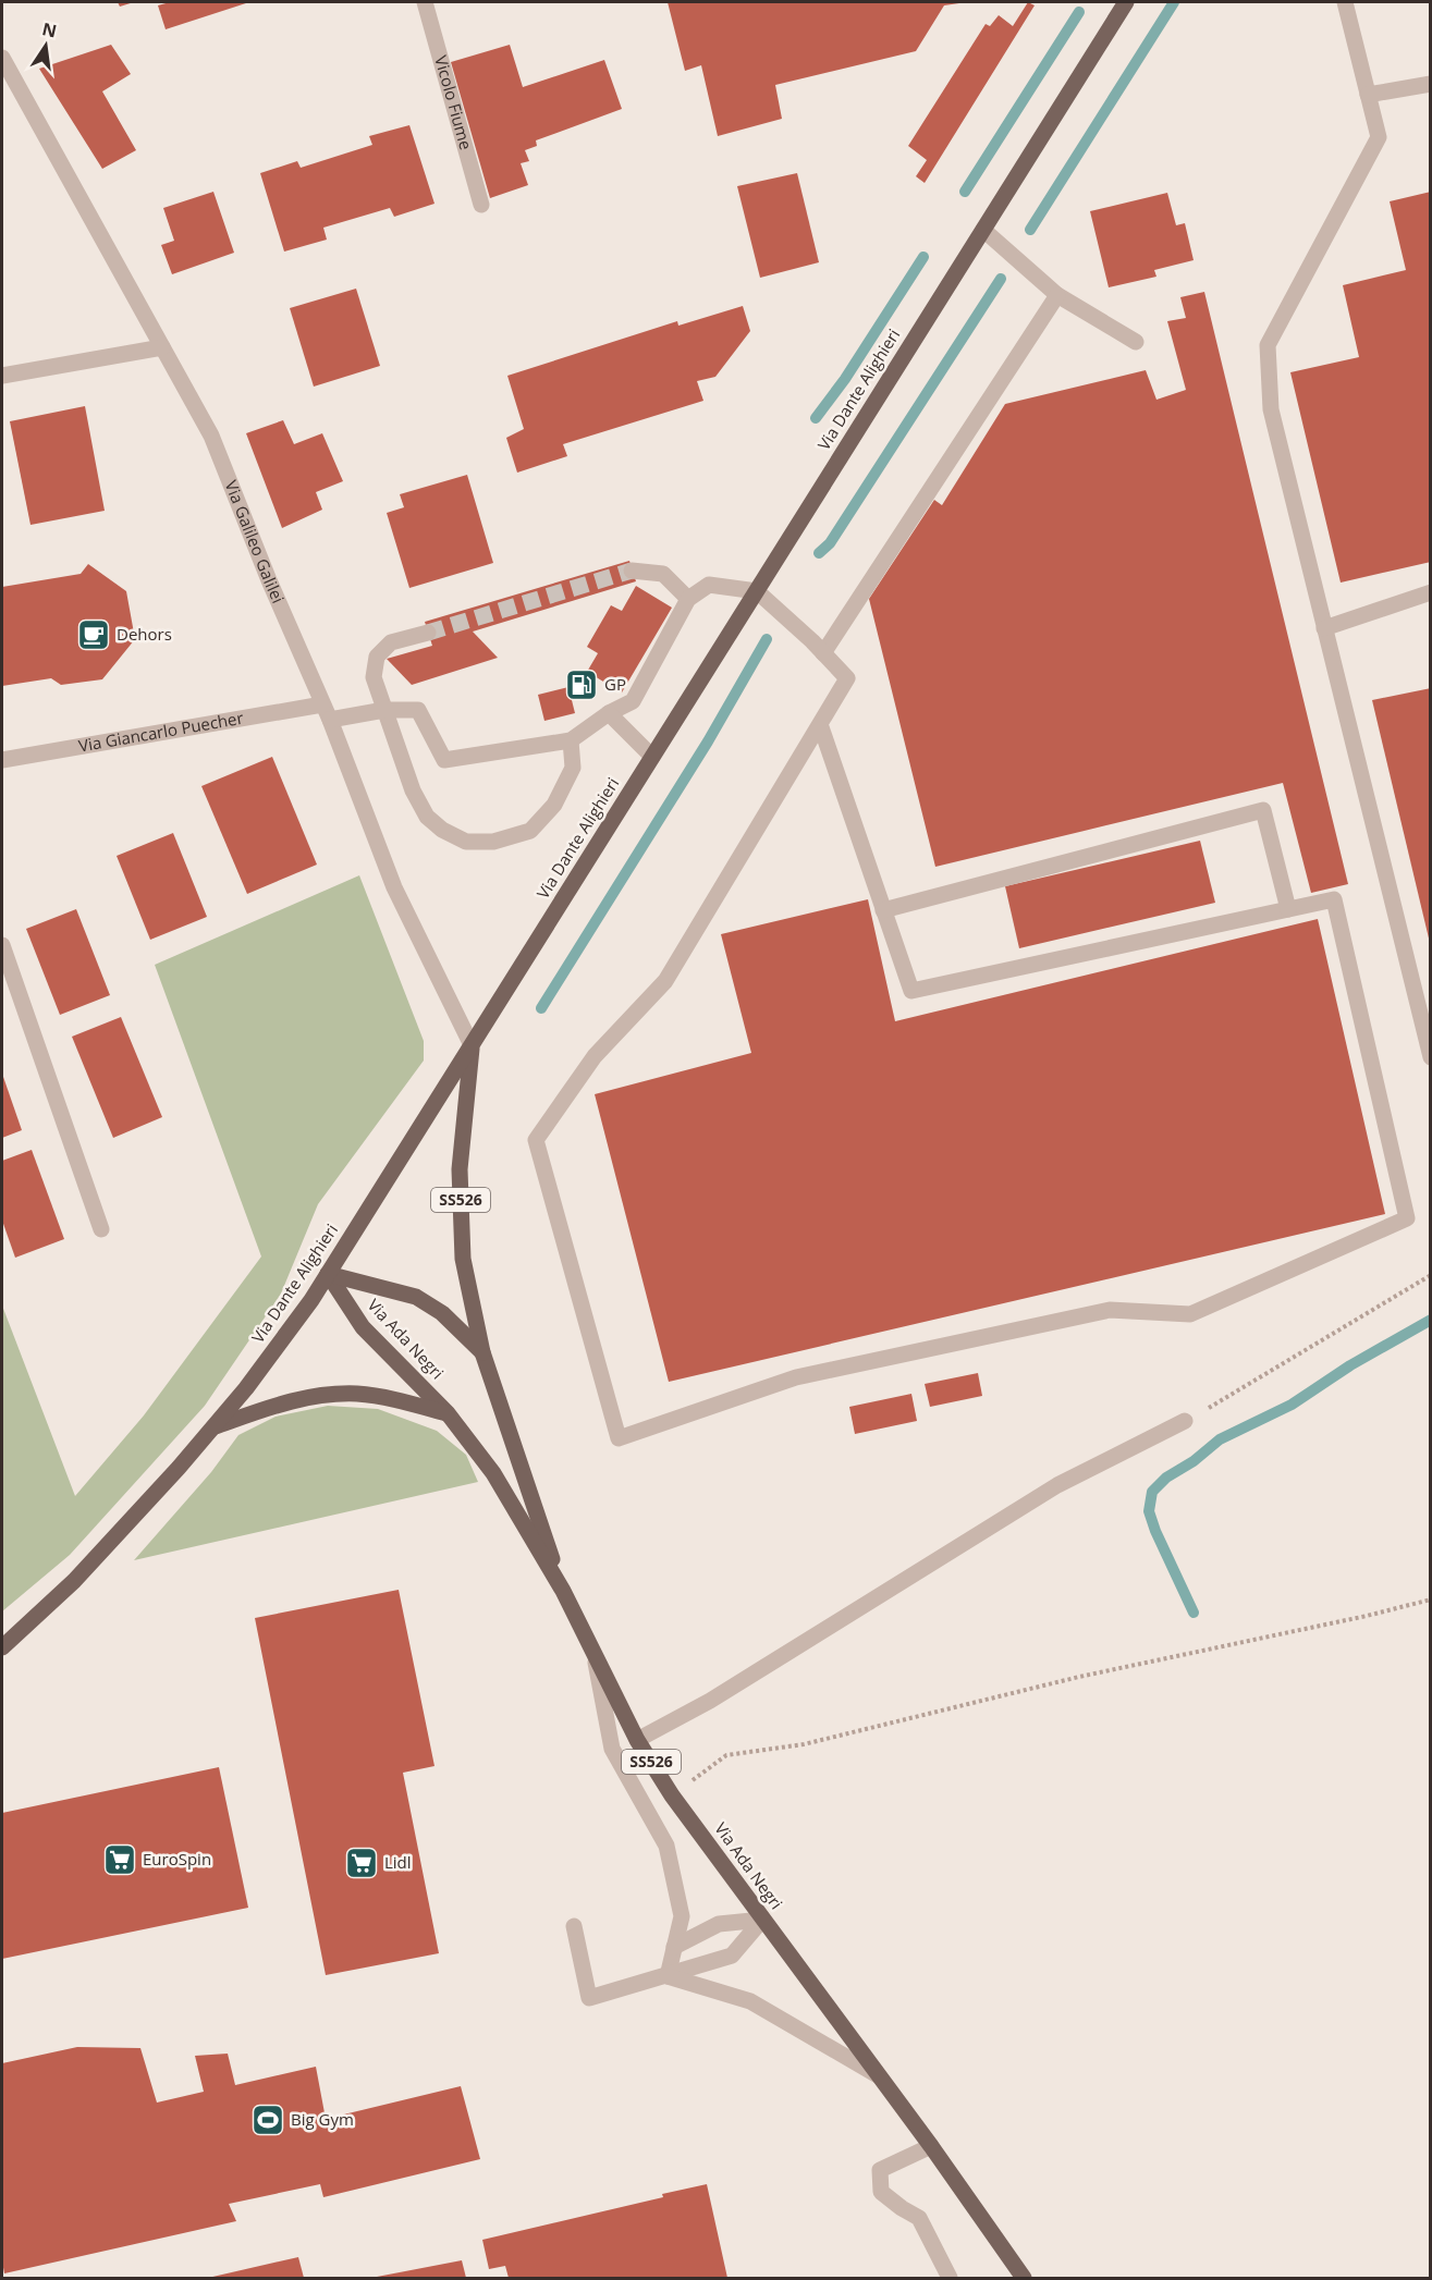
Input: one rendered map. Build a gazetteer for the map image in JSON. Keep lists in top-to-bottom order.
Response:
{
  "streets": {
    "main road": ["Via Dante Alighieri", "SS526", "Via Ada Negri"],
    "street": ["Vicolo Fiume", "Via Galileo Galilei", "Via Giancarlo Puecher"]
  },
  "crossings": [
    ["Via Dante Alighieri", "Via Galileo Galilei"],
    ["Via Dante Alighieri", "Via Ada Negri"],
    ["Via Galileo Galilei", "Via Giancarlo Puecher"],
    ["Via Galileo Galilei", "Via Ada Negri"]
  ],
  "places": {
    "cafe": ["Dehors"],
    "fuel station": ["GP"],
    "supermarket": ["EuroSpin", "Lidl"],
    "sports": ["Big Gym"]
  },
  "north": "top"
}
